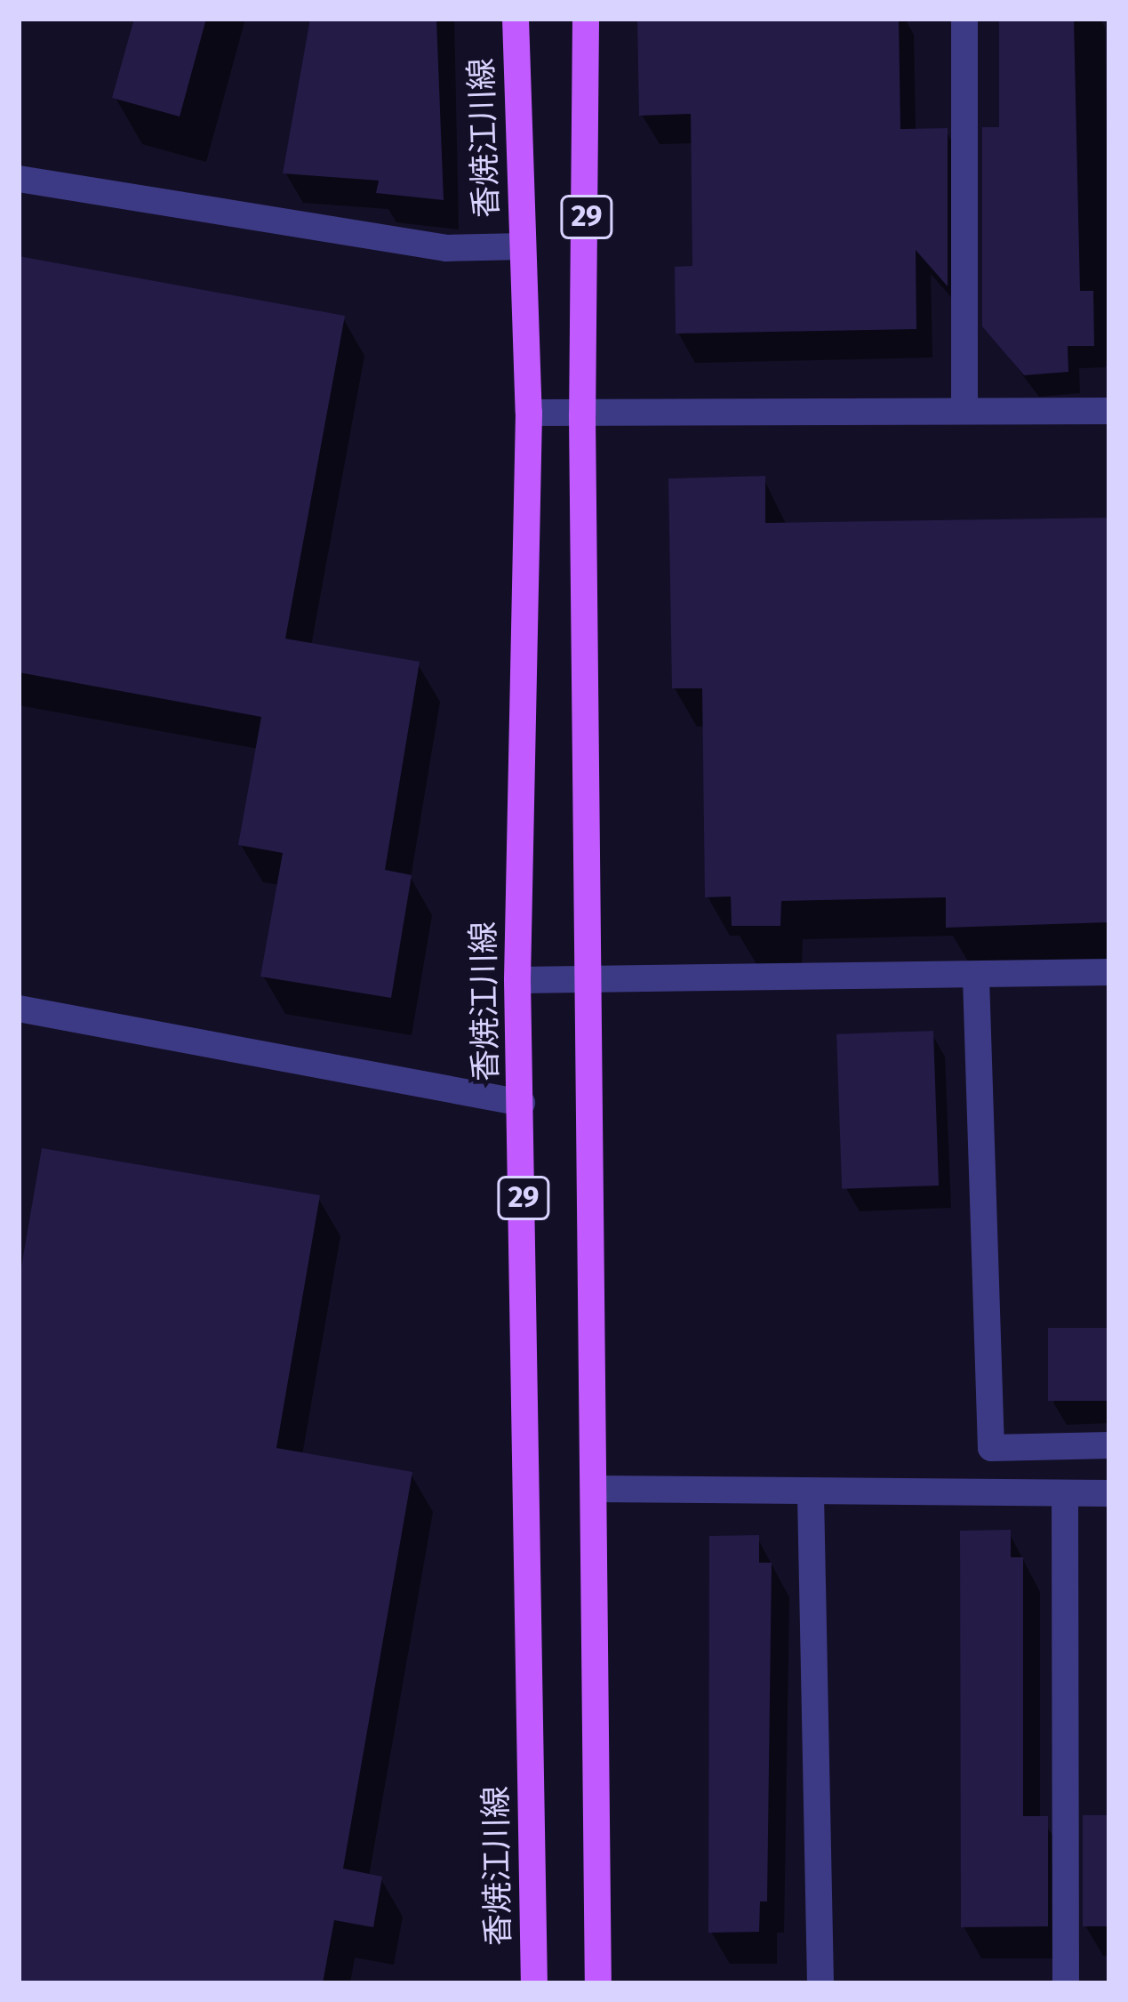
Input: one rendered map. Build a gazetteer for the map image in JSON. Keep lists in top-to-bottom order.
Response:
{
  "streets": {
    "main road": ["香焼江川線", "29"]
  }
}
